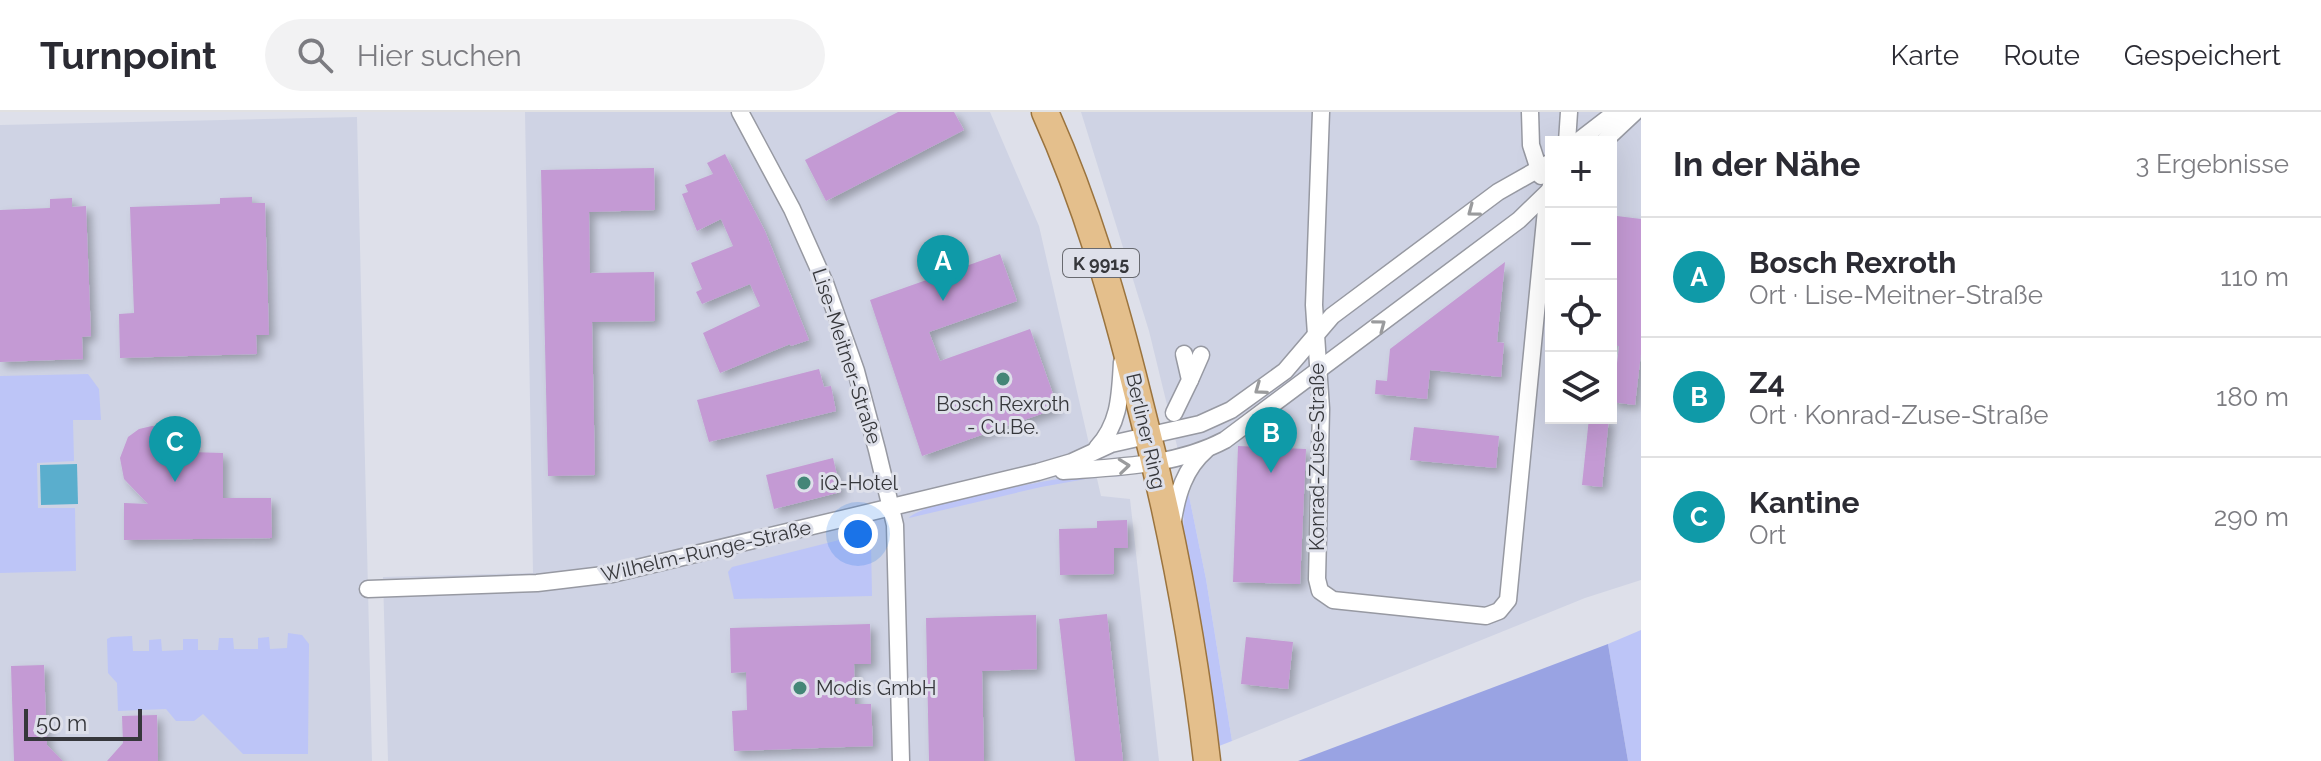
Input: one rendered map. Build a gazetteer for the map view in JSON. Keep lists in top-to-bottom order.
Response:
{
  "streets": {
    "main road": ["K 9915", "Berliner Ring"],
    "street": ["Lise-Meitner-Straße", "Konrad-Zuse-Straße", "Wilhelm-Runge-Straße"]
  },
  "crossings": [
    ["Lise-Meitner-Straße", "Wilhelm-Runge-Straße"],
    ["Berliner Ring", "Wilhelm-Runge-Straße"]
  ],
  "places": ["Bosch Rexroth - Cu.Be.", "iQ-Hotel", "Modis GmbH"],
  "scale_bar": "50 m",
  "page": {
    "header": "Turnpoint",
    "search": "Hier suchen",
    "nav": ["Karte", "Route", "Gespeichert"],
    "heading": ["In der Nähe", "3 Ergebnisse"],
    "map_buttons": ["+", "−"],
    "list": [
      {
        "mark": "A",
        "name": "Bosch Rexroth",
        "note": "Ort · Lise-Meitner-Straße",
        "value": "110 m"
      },
      {
        "mark": "B",
        "name": "Z4",
        "note": "Ort · Konrad-Zuse-Straße",
        "value": "180 m"
      },
      {
        "mark": "C",
        "name": "Kantine",
        "note": "Ort",
        "value": "290 m"
      }
    ],
    "pins": ["A", "B", "C"],
    "scale": "50 m"
  }
}
